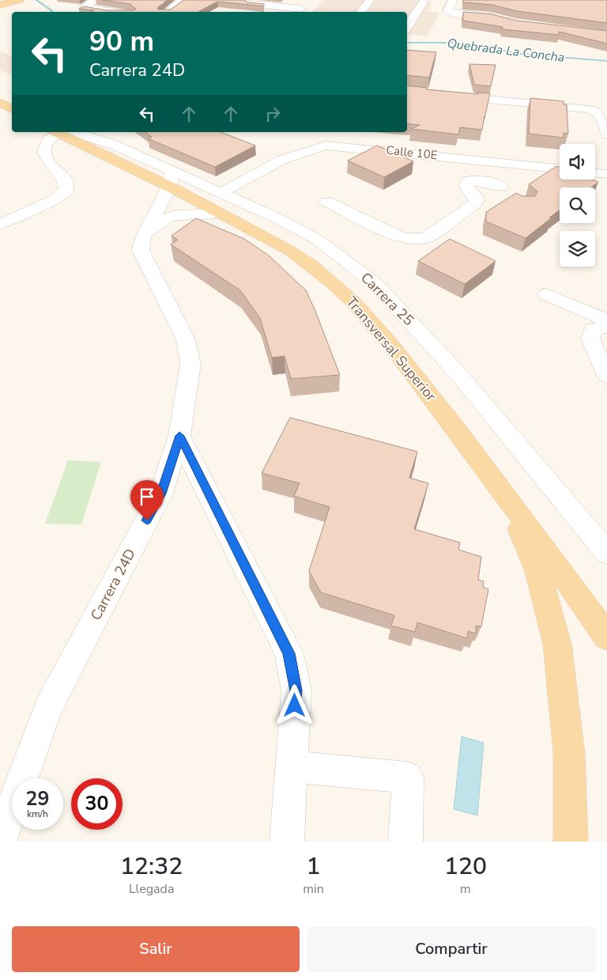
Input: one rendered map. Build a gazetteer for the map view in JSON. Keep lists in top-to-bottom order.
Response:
{
  "streets": {
    "main road": ["Transversal Superior"],
    "street": ["Calle 10E", "Carrera 25", "Carrera 24D"]
  },
  "crossings": [
    ["Calle 10E", "Carrera 25"],
    ["Carrera 25", "Transversal Superior"],
    ["Carrera 25", "Carrera 24D"],
    ["Transversal Superior", "Carrera 24D"]
  ],
  "water": ["Quebrada La Concha"],
  "page": {
    "turn": ["90 m", "Carrera 24D"],
    "speed": "29 km/h",
    "limit": "30",
    "eta": [
      "12:32",
      "Llegada",
      "1",
      "min",
      "120",
      "m"
    ],
    "buttons": ["Salir", "Compartir"]
  }
}
